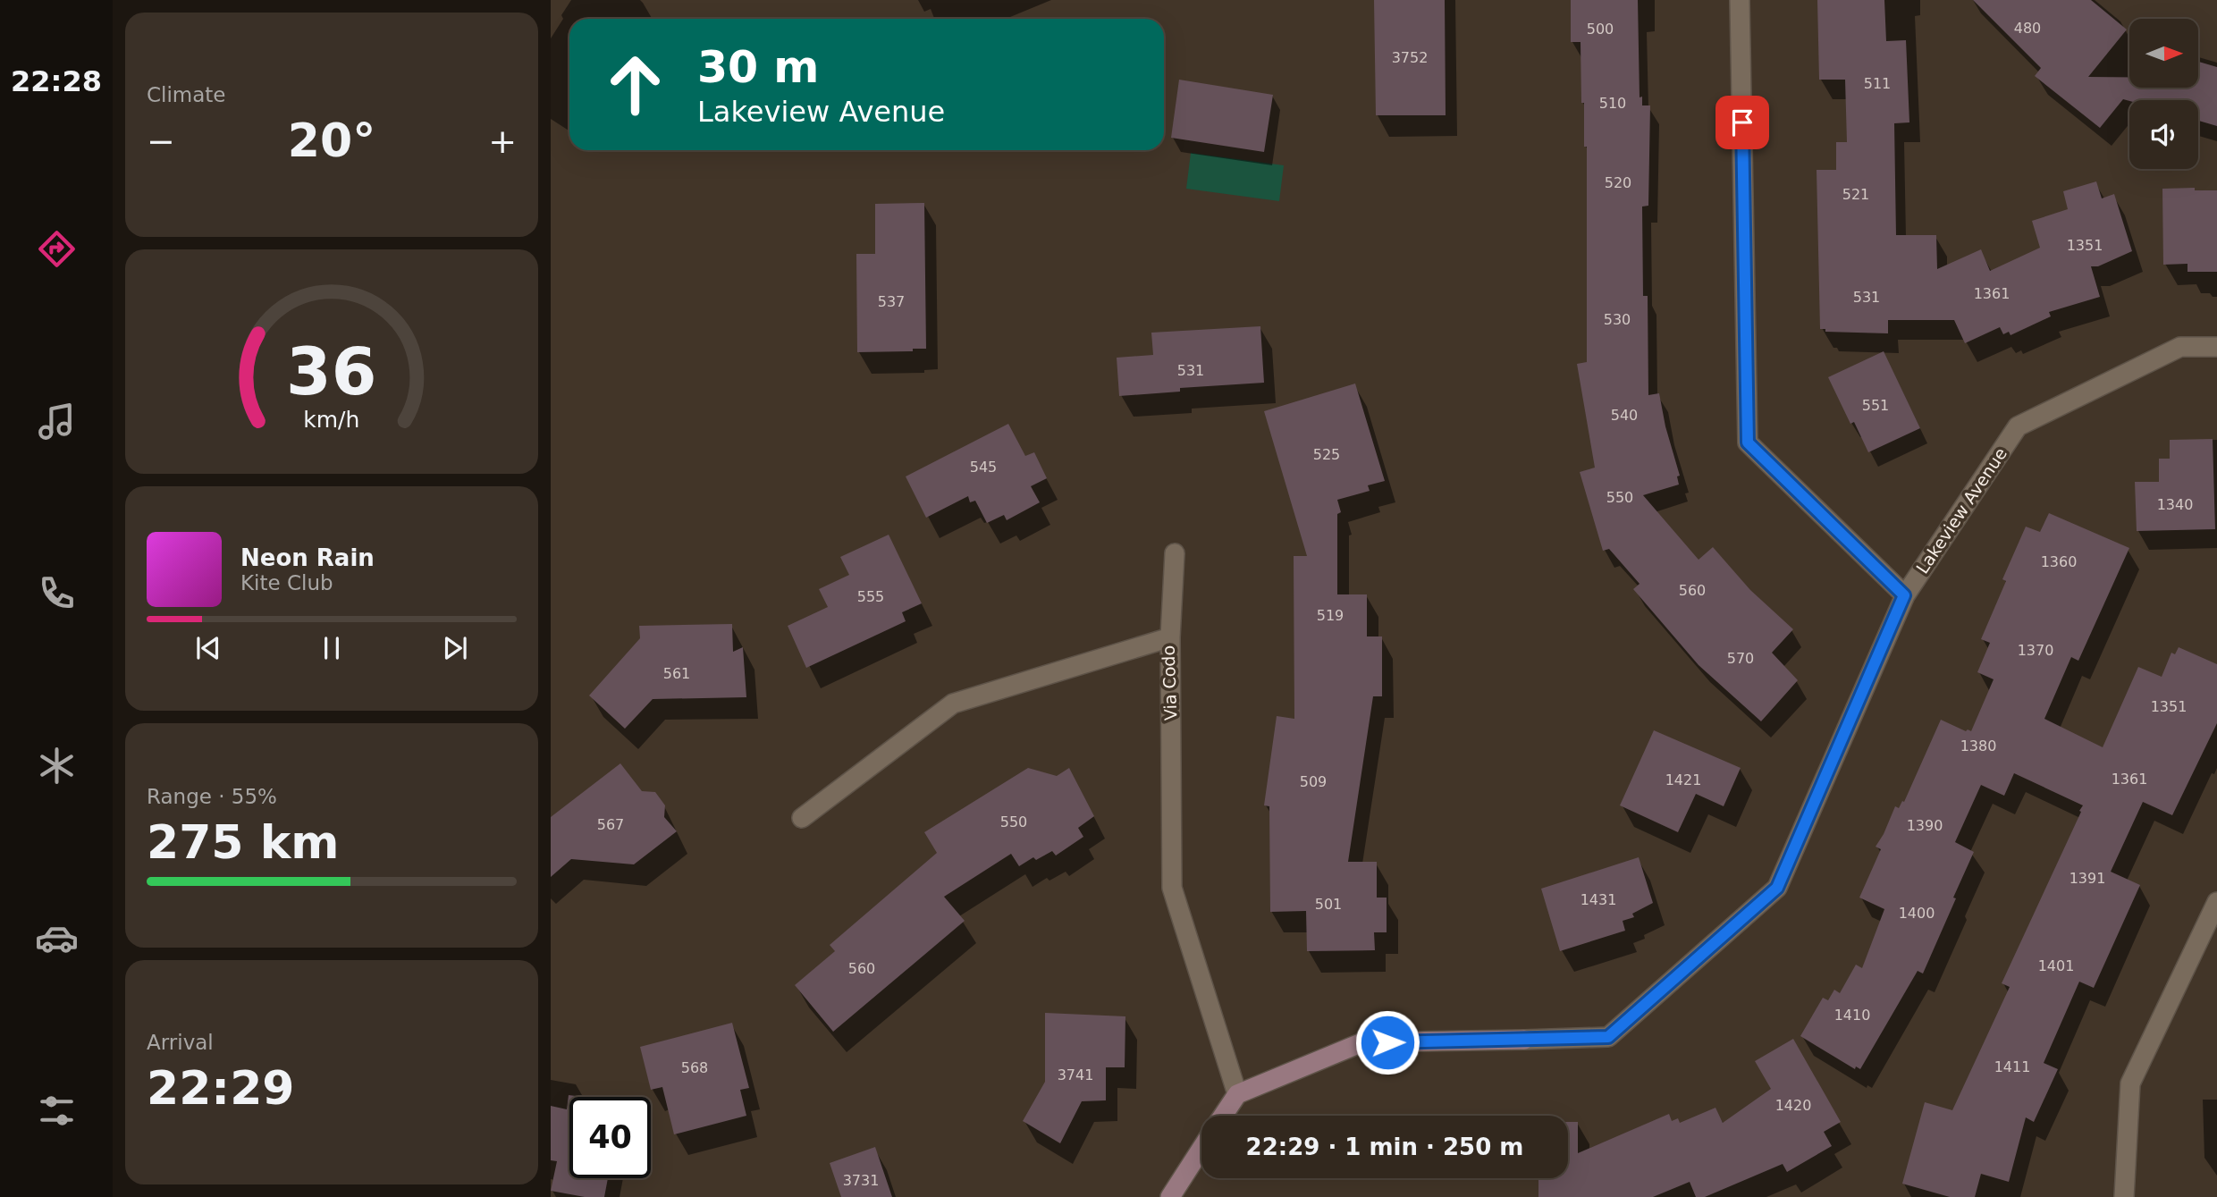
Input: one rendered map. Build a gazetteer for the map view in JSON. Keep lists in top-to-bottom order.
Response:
{
  "streets": {
    "street": ["Lakeview Avenue", "Via Codo"]
  },
  "crossings": [
    ["Lakeview Avenue", "Via Codo"]
  ],
  "house_numbers": [
    "480",
    "500",
    "3752",
    "511",
    "510",
    "520",
    "521",
    "1351",
    "1361",
    "531",
    "537",
    "530",
    "531",
    "551",
    "540",
    "525",
    "545",
    "550",
    "1340",
    "1360",
    "560",
    "555",
    "519",
    "1370",
    "570",
    "561",
    "1351",
    "1380",
    "1361",
    "1421",
    "509",
    "550",
    "567",
    "1390",
    "1391",
    "1431",
    "501",
    "1400",
    "1401",
    "560",
    "1410",
    "1411",
    "568",
    "3741",
    "1420",
    "3731"
  ],
  "north": "right",
  "page": {
    "tabs": "22:28",
    "tile": [
      "Climate",
      ["Range · 55%", "275 km"],
      ["Arrival", "22:29"]
    ],
    "turn": ["30 m", "Lakeview Avenue"],
    "heat": ["−", "20°", "+"],
    "song": ["Neon Rain", "Kite Club"],
    "limit": "40",
    "trip": "22:29 · 1 min · 250 m",
    "gauge": ["36", "km/h"]
  }
}
